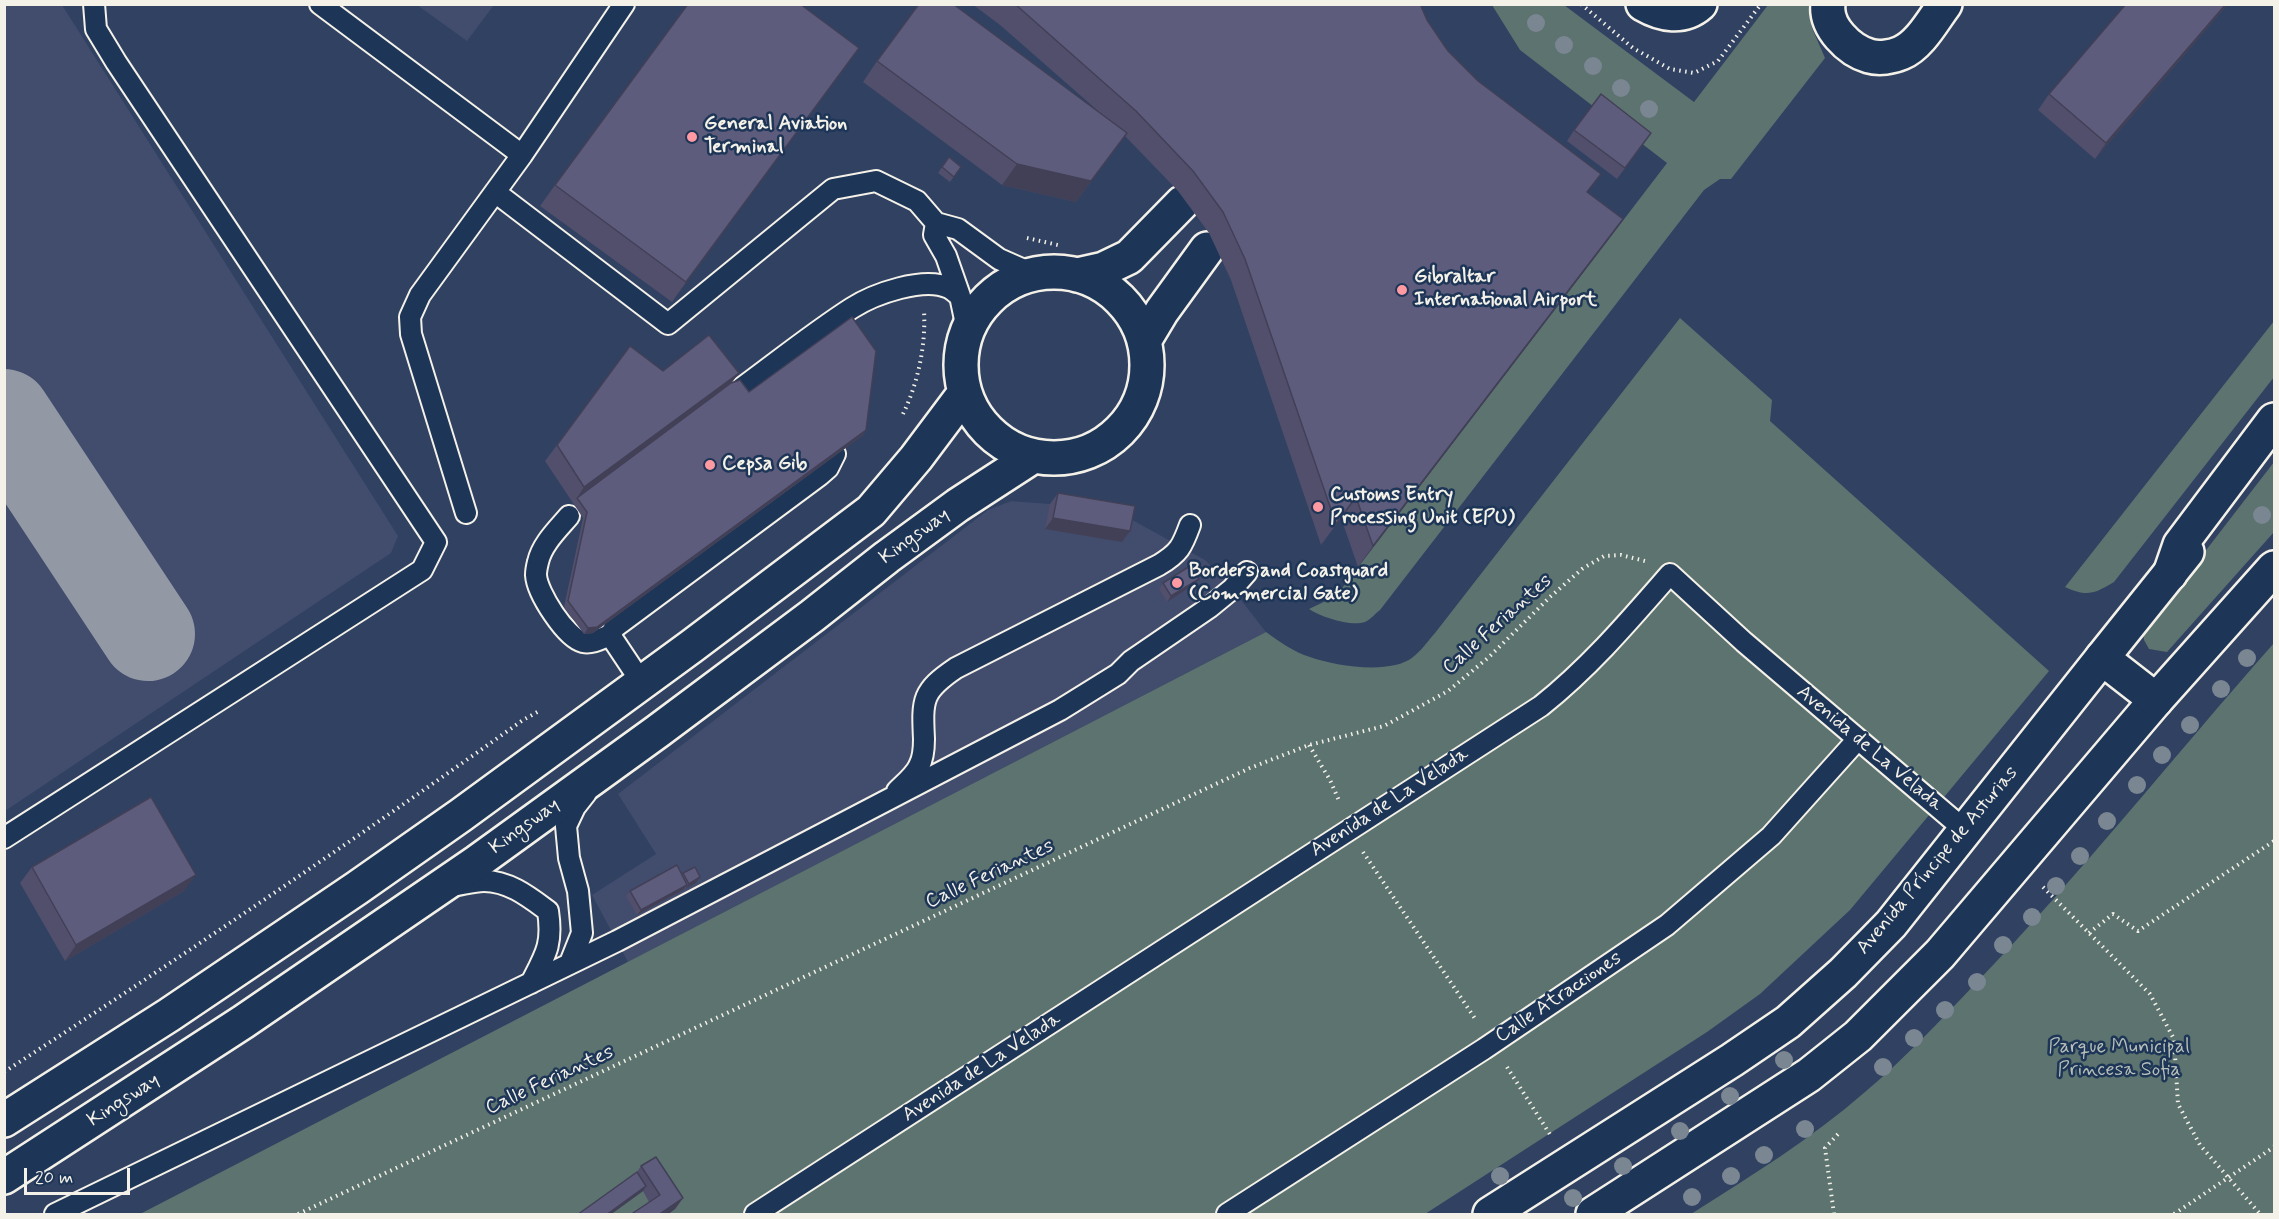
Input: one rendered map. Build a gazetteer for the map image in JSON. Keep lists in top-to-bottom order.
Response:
{
  "streets": {
    "main road": ["Kingsway", "Avenida Príncipe de Asturias"],
    "lane": ["Avenida de La Velada", "Calle Atracciones"],
    "path": ["Calle Feriantes"]
  },
  "crossings": [
    ["Calle Feriantes", "Avenida de La Velada"],
    ["Avenida de La Velada", "Avenida Príncipe de Asturias"],
    ["Avenida de La Velada", "Calle Atracciones"]
  ],
  "parks": ["Parque Municipal Princesa Sofia"],
  "places": [
    "General Aviation Terminal",
    "Gibraltar International Airport",
    "Cepsa Gib",
    "Customs Entry Processing Unit (EPU)",
    "Borders and Coastguard (Commercial Gate)"
  ],
  "scale_bar": "20 m"
}
